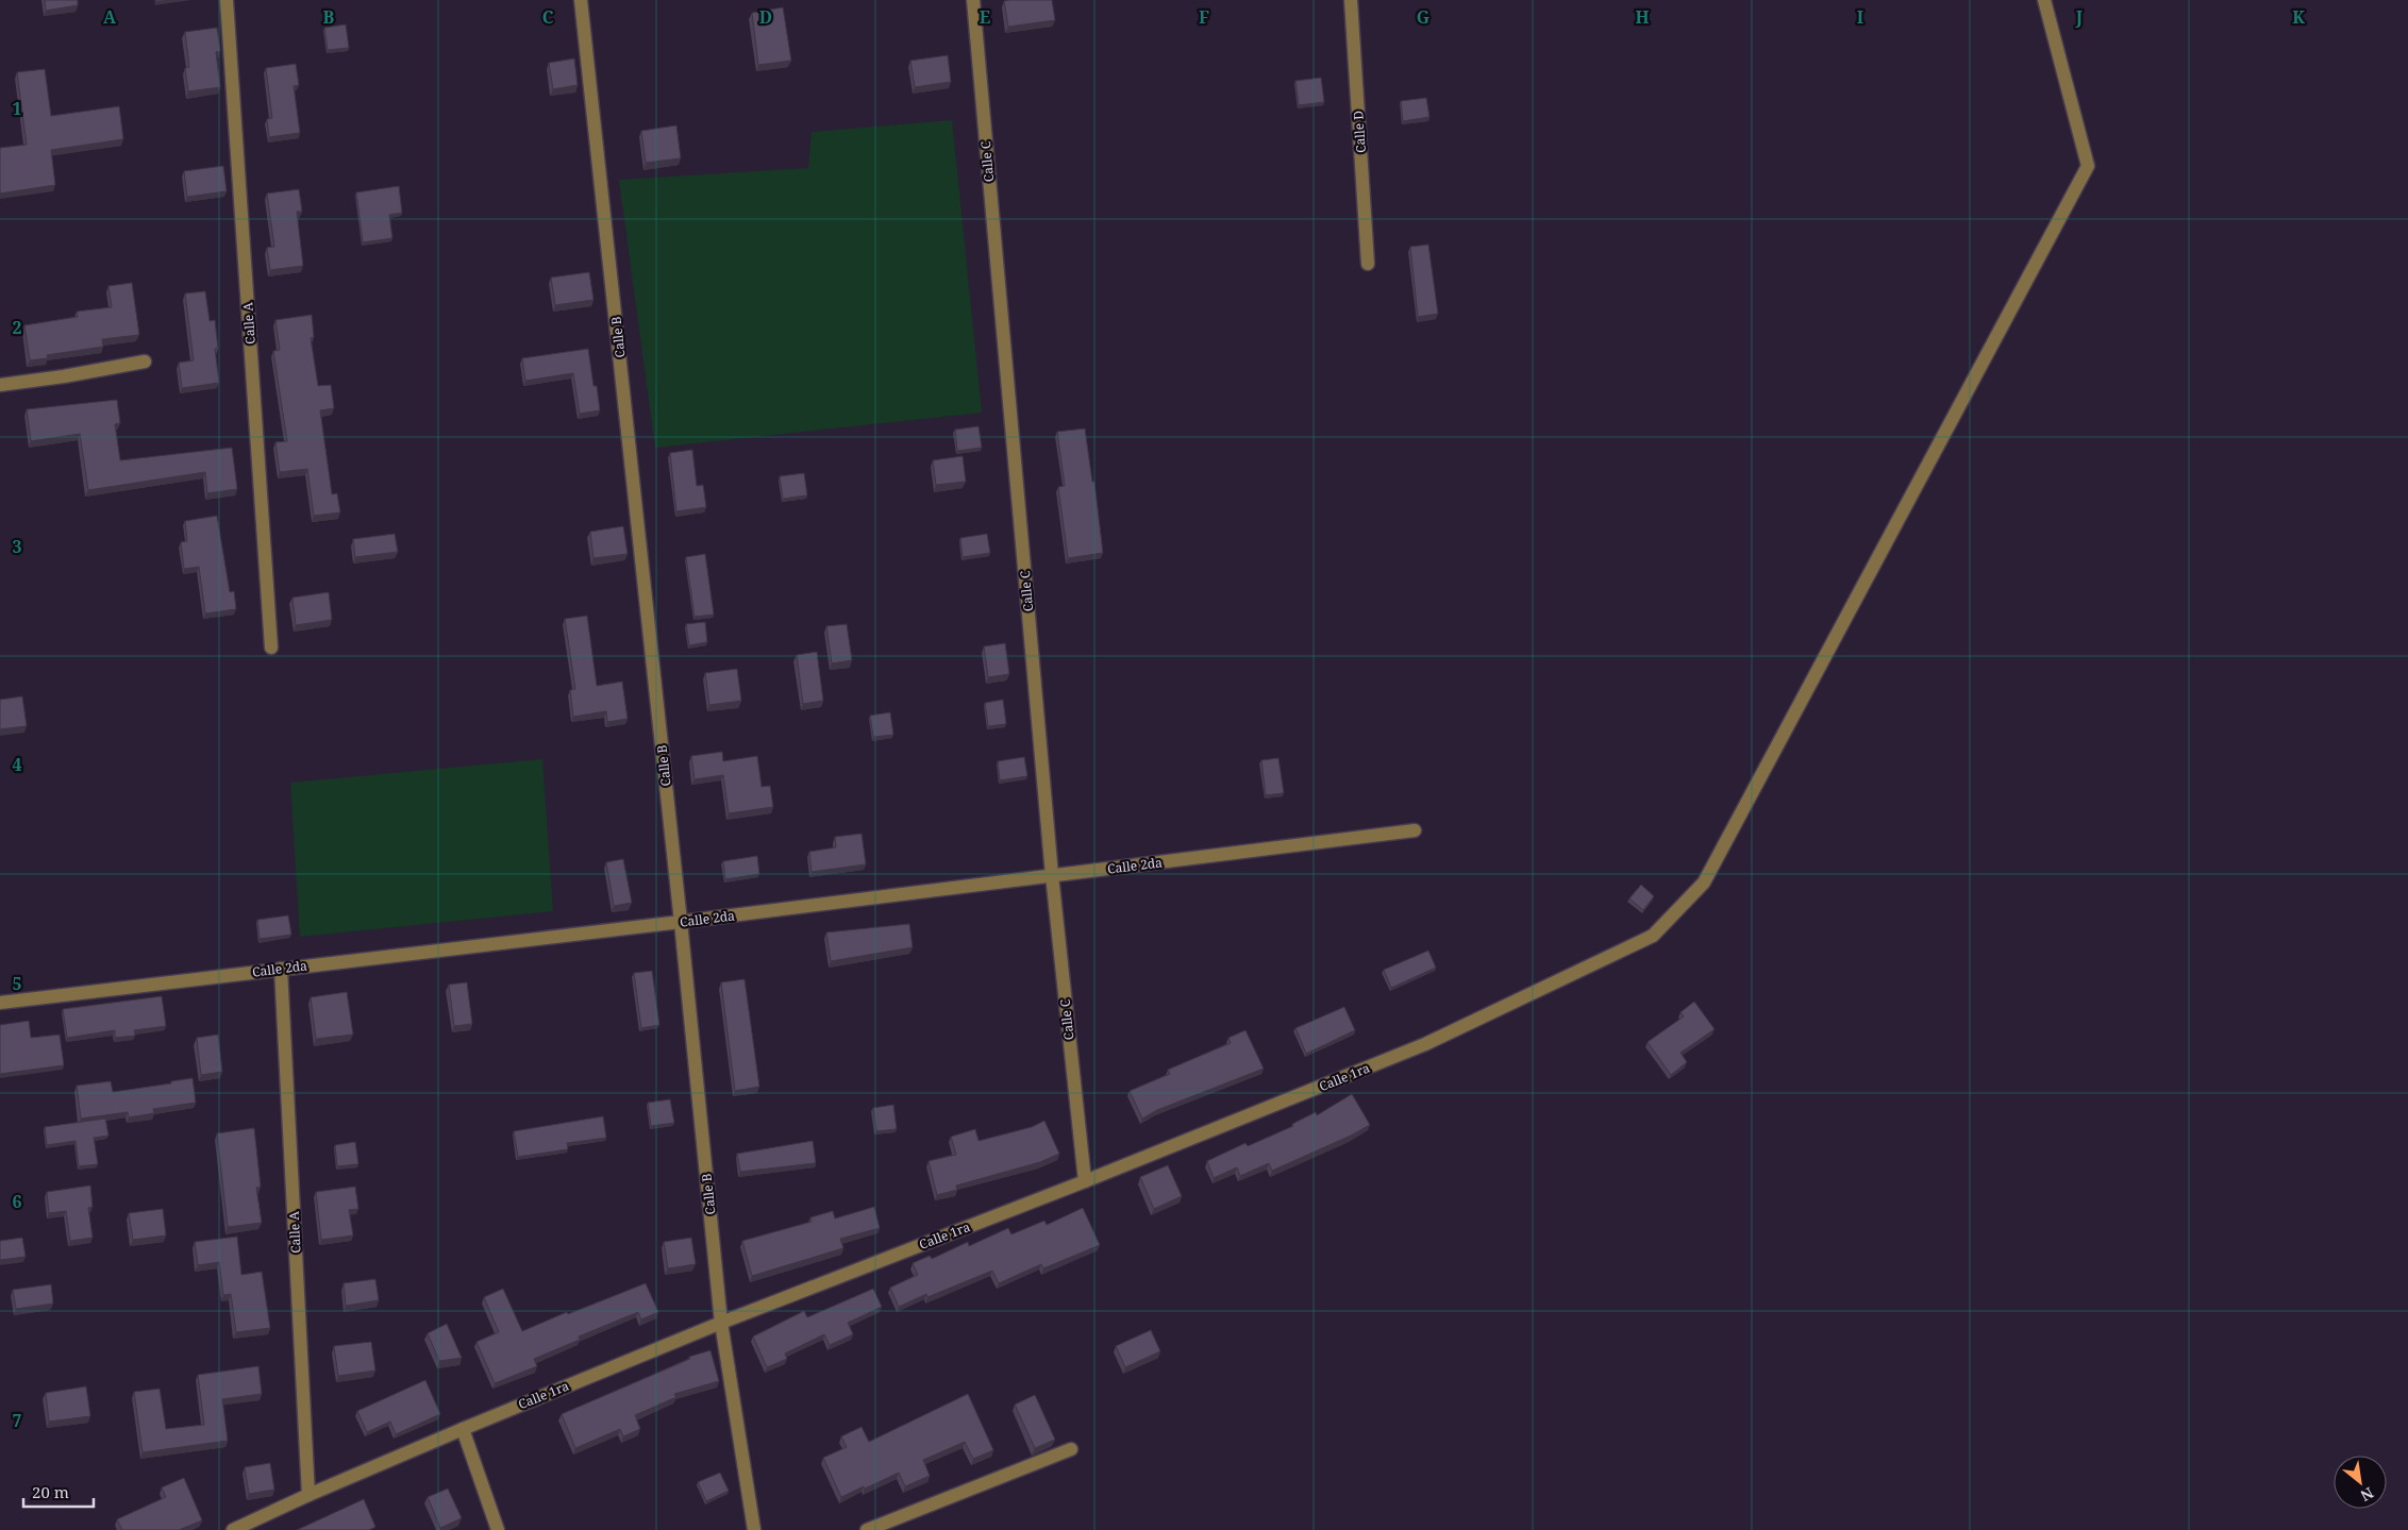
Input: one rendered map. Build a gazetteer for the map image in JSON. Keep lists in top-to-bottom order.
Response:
{
  "streets": {
    "street": [
      "Calle D",
      "Calle C",
      "Calle A",
      "Calle B",
      "Calle 2da",
      "Calle 1ra"
    ]
  },
  "crossings": [
    ["Calle C", "Calle 2da"],
    ["Calle C", "Calle 1ra"],
    ["Calle A", "Calle 2da"],
    ["Calle A", "Calle 1ra"],
    ["Calle B", "Calle 2da"],
    ["Calle B", "Calle 1ra"]
  ],
  "scale_bar": "20 m",
  "north": "bottom right",
  "grid": {
    "columns": [
      "A",
      "B",
      "C",
      "D",
      "E",
      "F",
      "G",
      "H",
      "I",
      "J",
      "K"
    ],
    "rows": [
      "1",
      "2",
      "3",
      "4",
      "5",
      "6",
      "7"
    ]
  }
}
